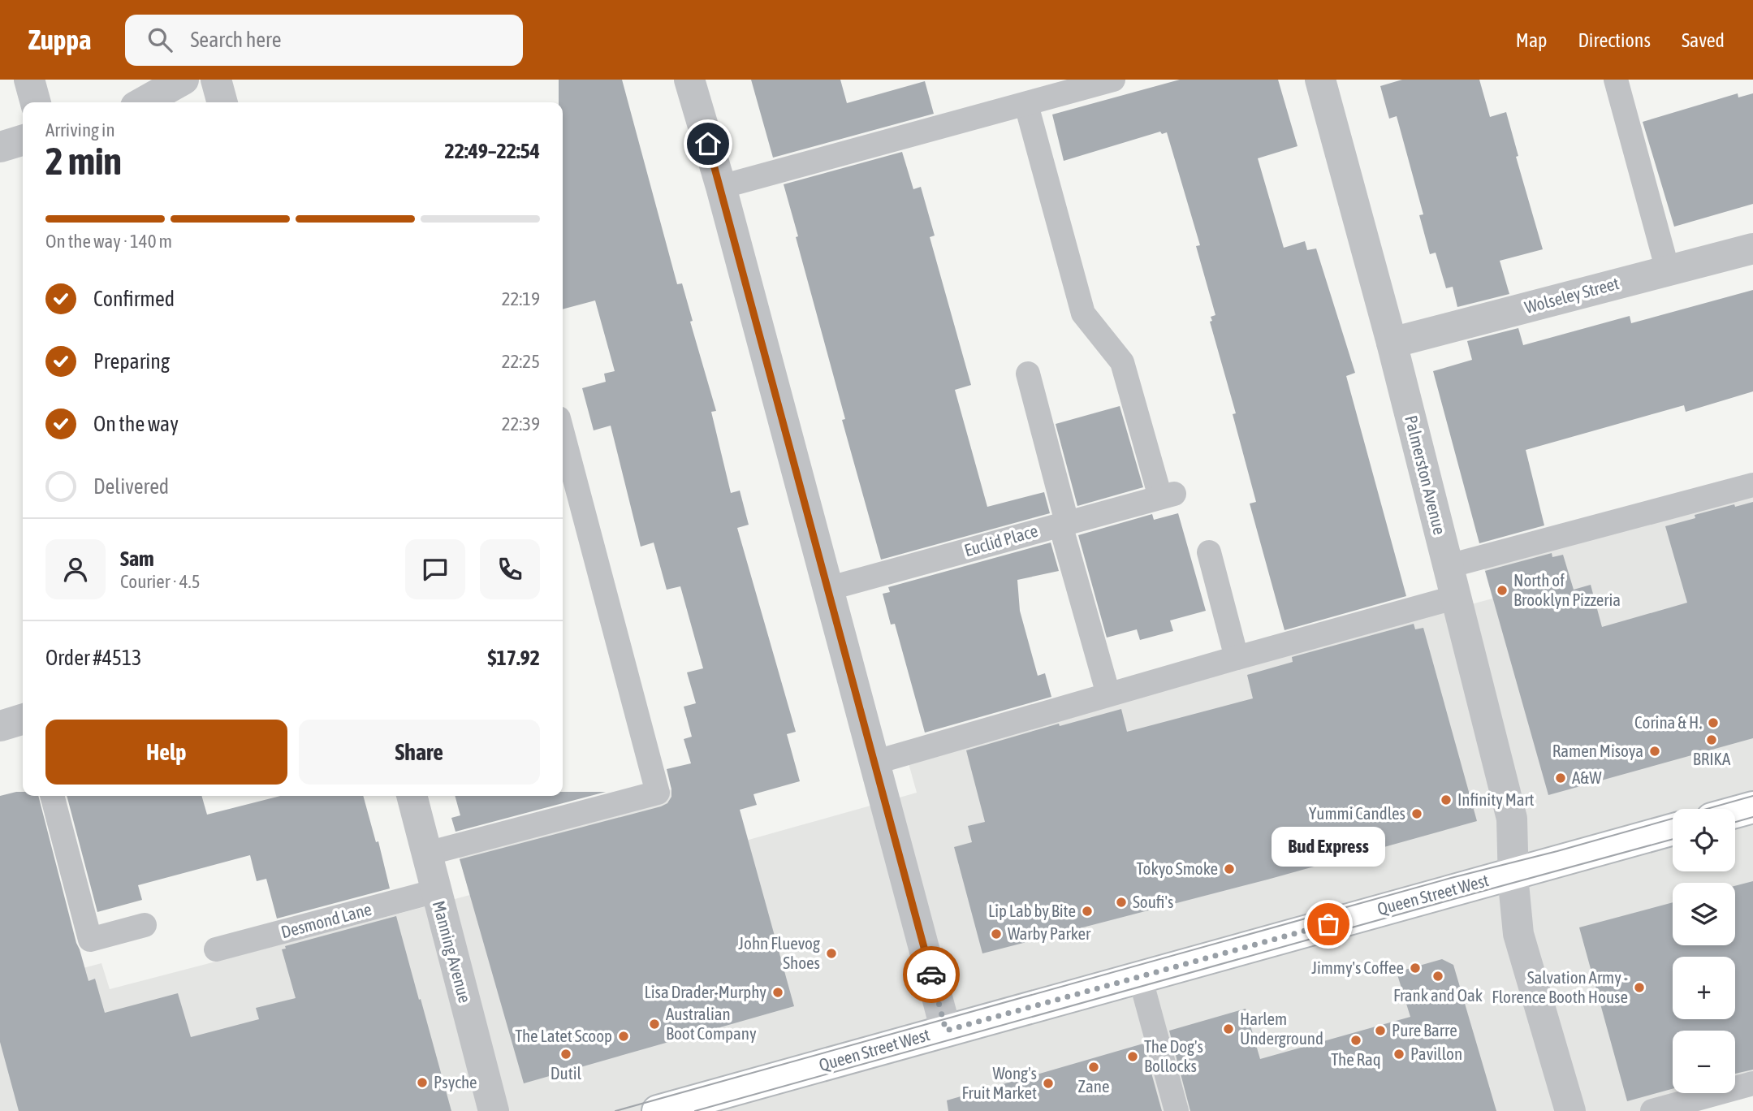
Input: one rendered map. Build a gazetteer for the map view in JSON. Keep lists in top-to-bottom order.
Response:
{
  "streets": {
    "main road": ["Queen Street West"],
    "street": ["Wolseley Street", "Palmerston Avenue", "Manning Avenue"],
    "lane": ["Euclid Place", "Desmond Lane"]
  },
  "crossings": [
    ["Wolseley Street", "Palmerston Avenue"],
    ["Palmerston Avenue", "Queen Street West"],
    ["Desmond Lane", "Manning Avenue"]
  ],
  "places": [
    "North of Brooklyn Pizzeria",
    "Corina & H.",
    "BRIKA",
    "Ramen Misoya",
    "A&W",
    "Infinity Mart",
    "Yummi Candles",
    "Tokyo Smoke",
    "Soufi's",
    "Lip Lab by Bite",
    "Bud Express",
    "Warby Parker",
    "John Fluevog Shoes",
    "Jimmy's Coffee",
    "Frank and Oak",
    "Salvation Army - Florence Booth House",
    "Lisa Drader-Murphy",
    "Australian Boot Company",
    "Harlem Underground",
    "Pure Barre",
    "The Latet Scoop",
    "The Raq",
    "Dutil",
    "Pavillon",
    "The Dog's Bollocks",
    "Zane",
    "Psyche",
    "Wong's Fruit Market"
  ],
  "page": {
    "header": "Zuppa",
    "search": "Search here",
    "nav": ["Map", "Directions", "Saved"],
    "heading": ["2 min", "Arriving in", "22:49–22:54"],
    "panel": [
      "Sam",
      "Courier · 4.5",
      "Order #4513",
      "$17.92"
    ],
    "bar": "On the way · 140 m",
    "list": [
      ["Confirmed", "22:19"],
      ["Preparing", "22:25"],
      ["On the way", "22:39"],
      "Delivered"
    ],
    "buttons": ["Help", "Share"],
    "map_buttons": ["+", "−"],
    "bubble": "Bud Express"
  }
}
